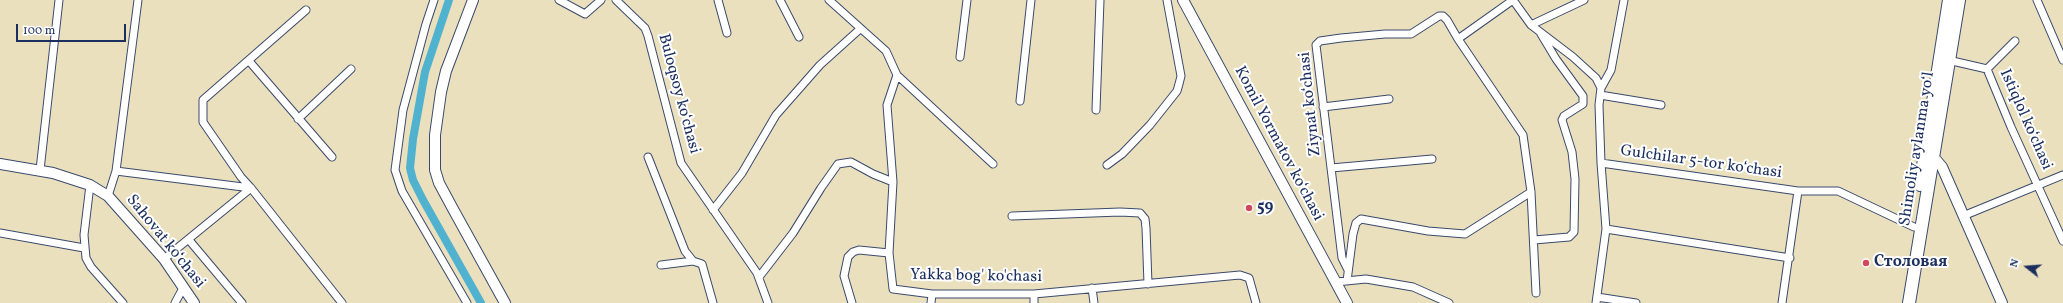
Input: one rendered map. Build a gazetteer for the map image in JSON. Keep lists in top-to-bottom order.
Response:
{
  "streets": {
    "main road": ["Shimoliy aylanma yoʻl"],
    "street": [
      "Buloqsoy koʻchasi",
      "Ziynat koʻchasi",
      "Istiqlol ko‘chasi",
      "Komil Yormatov koʻchasi",
      "Gulchilar 5-tor koʻchasi",
      "Sahovat koʻchasi",
      "Yakka bog' ko'chasi"
    ]
  },
  "crossings": [
    ["Istiqlol ko‘chasi", "Shimoliy aylanma yoʻl"],
    ["Shimoliy aylanma yoʻl", "Gulchilar 5-tor koʻchasi"]
  ],
  "places": ["59", "Столовая"],
  "scale_bar": "100 m",
  "north": "left"
}
